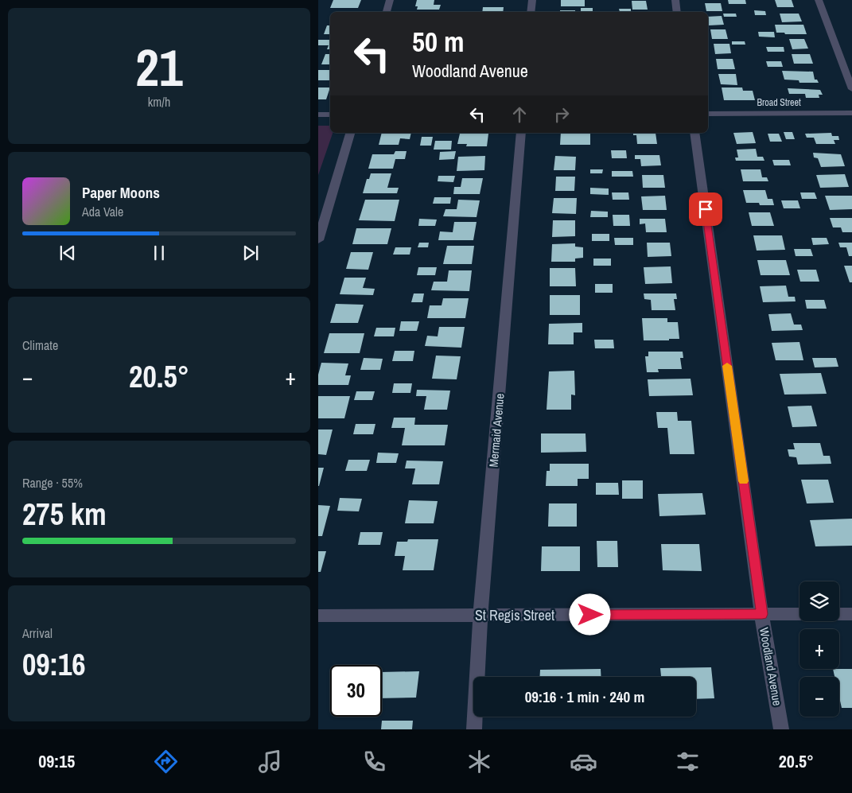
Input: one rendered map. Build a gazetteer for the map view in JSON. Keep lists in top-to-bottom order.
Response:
{
  "streets": {
    "street": [
      "Broad Street",
      "Mermaid Avenue",
      "St Regis Street",
      "Woodland Avenue"
    ]
  },
  "crossings": [
    ["Mermaid Avenue", "St Regis Street"],
    ["St Regis Street", "Woodland Avenue"]
  ],
  "page": {
    "tile": [
      ["21", "km/h"],
      "Climate",
      ["Range · 55%", "275 km"],
      ["Arrival", "09:16"]
    ],
    "turn": ["50 m", "Woodland Avenue"],
    "song": ["Paper Moons", "Ada Vale"],
    "heat": ["−", "20.5°", "+"],
    "map_buttons": ["+", "−"],
    "limit": "30",
    "trip": "09:16 · 1 min · 240 m",
    "tabs": ["09:15", "20.5°"]
  }
}
